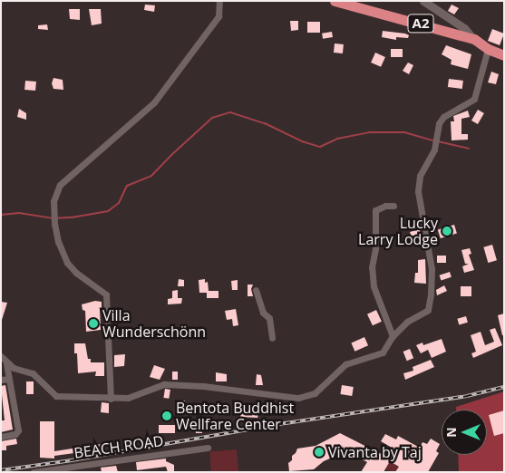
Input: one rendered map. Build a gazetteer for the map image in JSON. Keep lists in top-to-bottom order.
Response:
{
  "streets": {
    "highway": ["A2"],
    "street": ["BEACH ROAD"]
  },
  "places": [
    "Lucky Larry Lodge",
    "Villa Wunderschönn",
    "Bentota Buddhist Wellfare Center",
    "Vivanta by Taj"
  ],
  "north": "left"
}
